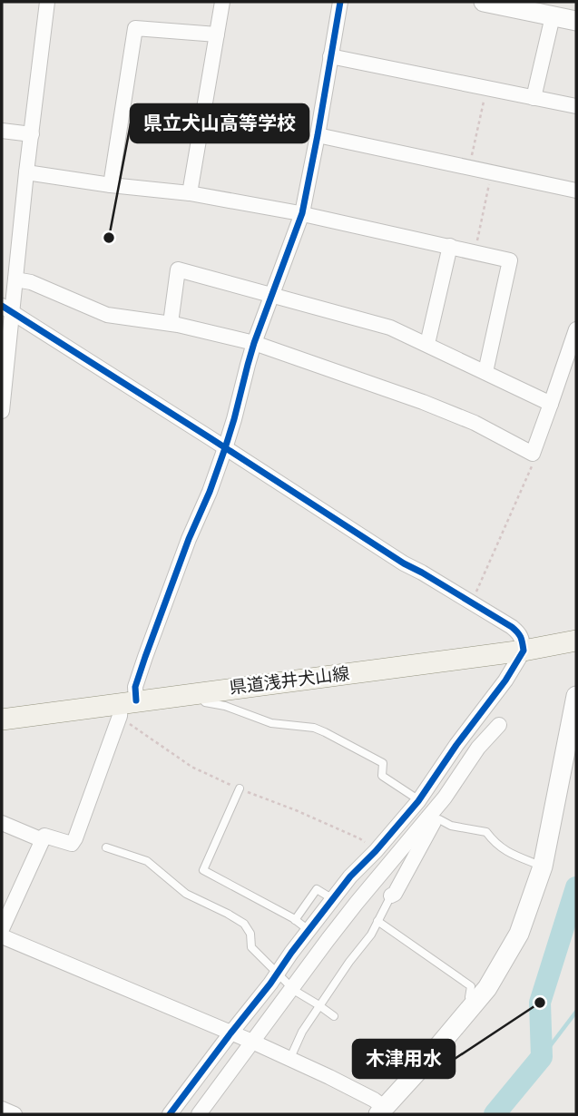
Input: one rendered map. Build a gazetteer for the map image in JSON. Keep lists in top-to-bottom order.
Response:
{
  "streets": {
    "main road": ["県道浅井犬山線"]
  },
  "places": ["県立犬山高等学校", "木津用水"]
}
